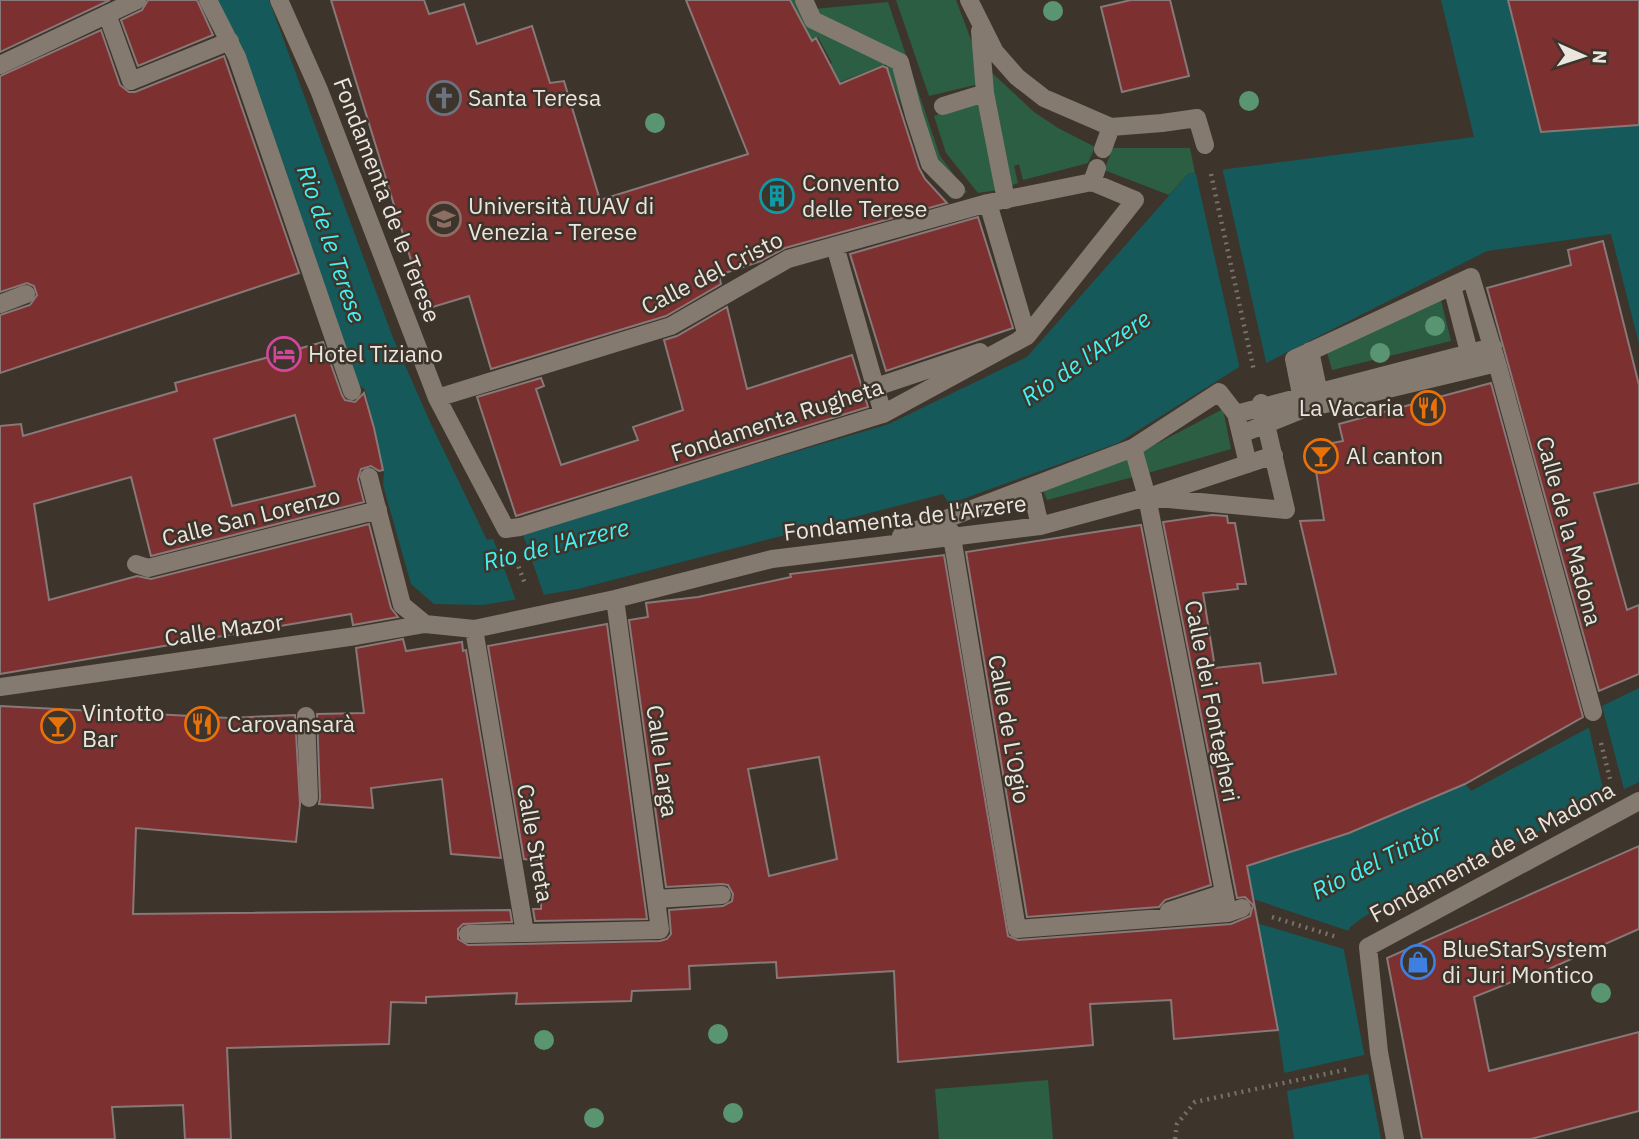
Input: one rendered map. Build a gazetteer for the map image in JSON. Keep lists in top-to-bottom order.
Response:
{
  "streets": {
    "street": [
      "Fondamenta de le Terese",
      "Calle del Cristo",
      "Fondamenta Rugheta",
      "Calle San Lorenzo",
      "Fondamenta de l'Arzere",
      "Calle de la Madona",
      "Calle Mazor",
      "Calle dei Fontegheri",
      "Calle de L'Ogio",
      "Calle Larga",
      "Calle Streta",
      "Fondamenta de la Madona"
    ]
  },
  "crossings": [
    ["Fondamenta de le Terese", "Calle del Cristo"],
    ["Fondamenta de le Terese", "Fondamenta Rugheta"],
    ["Calle del Cristo", "Fondamenta Rugheta"],
    ["Fondamenta de l'Arzere", "Calle Mazor"],
    ["Fondamenta de l'Arzere", "Calle dei Fontegheri"],
    ["Fondamenta de l'Arzere", "Calle de L'Ogio"],
    ["Fondamenta de l'Arzere", "Calle Larga"],
    ["Fondamenta de l'Arzere", "Calle Streta"],
    ["Calle Larga", "Calle Streta"]
  ],
  "water": ["Rio de le Terese", "Rio de l'Arzere", "Rio del Tintòr"],
  "places": {
    "church": ["Santa Teresa"],
    "building": ["Convento delle Terese"],
    "school or university": ["Università IUAV di Venezia - Terese"],
    "hotel": ["Hotel Tiziano"],
    "restaurant": ["La Vacaria", "Carovansarà"],
    "bar": ["Al canton", "Vintotto Bar"],
    "shop": ["BlueStarSystem di Juri Montico"]
  },
  "north": "right"
}
